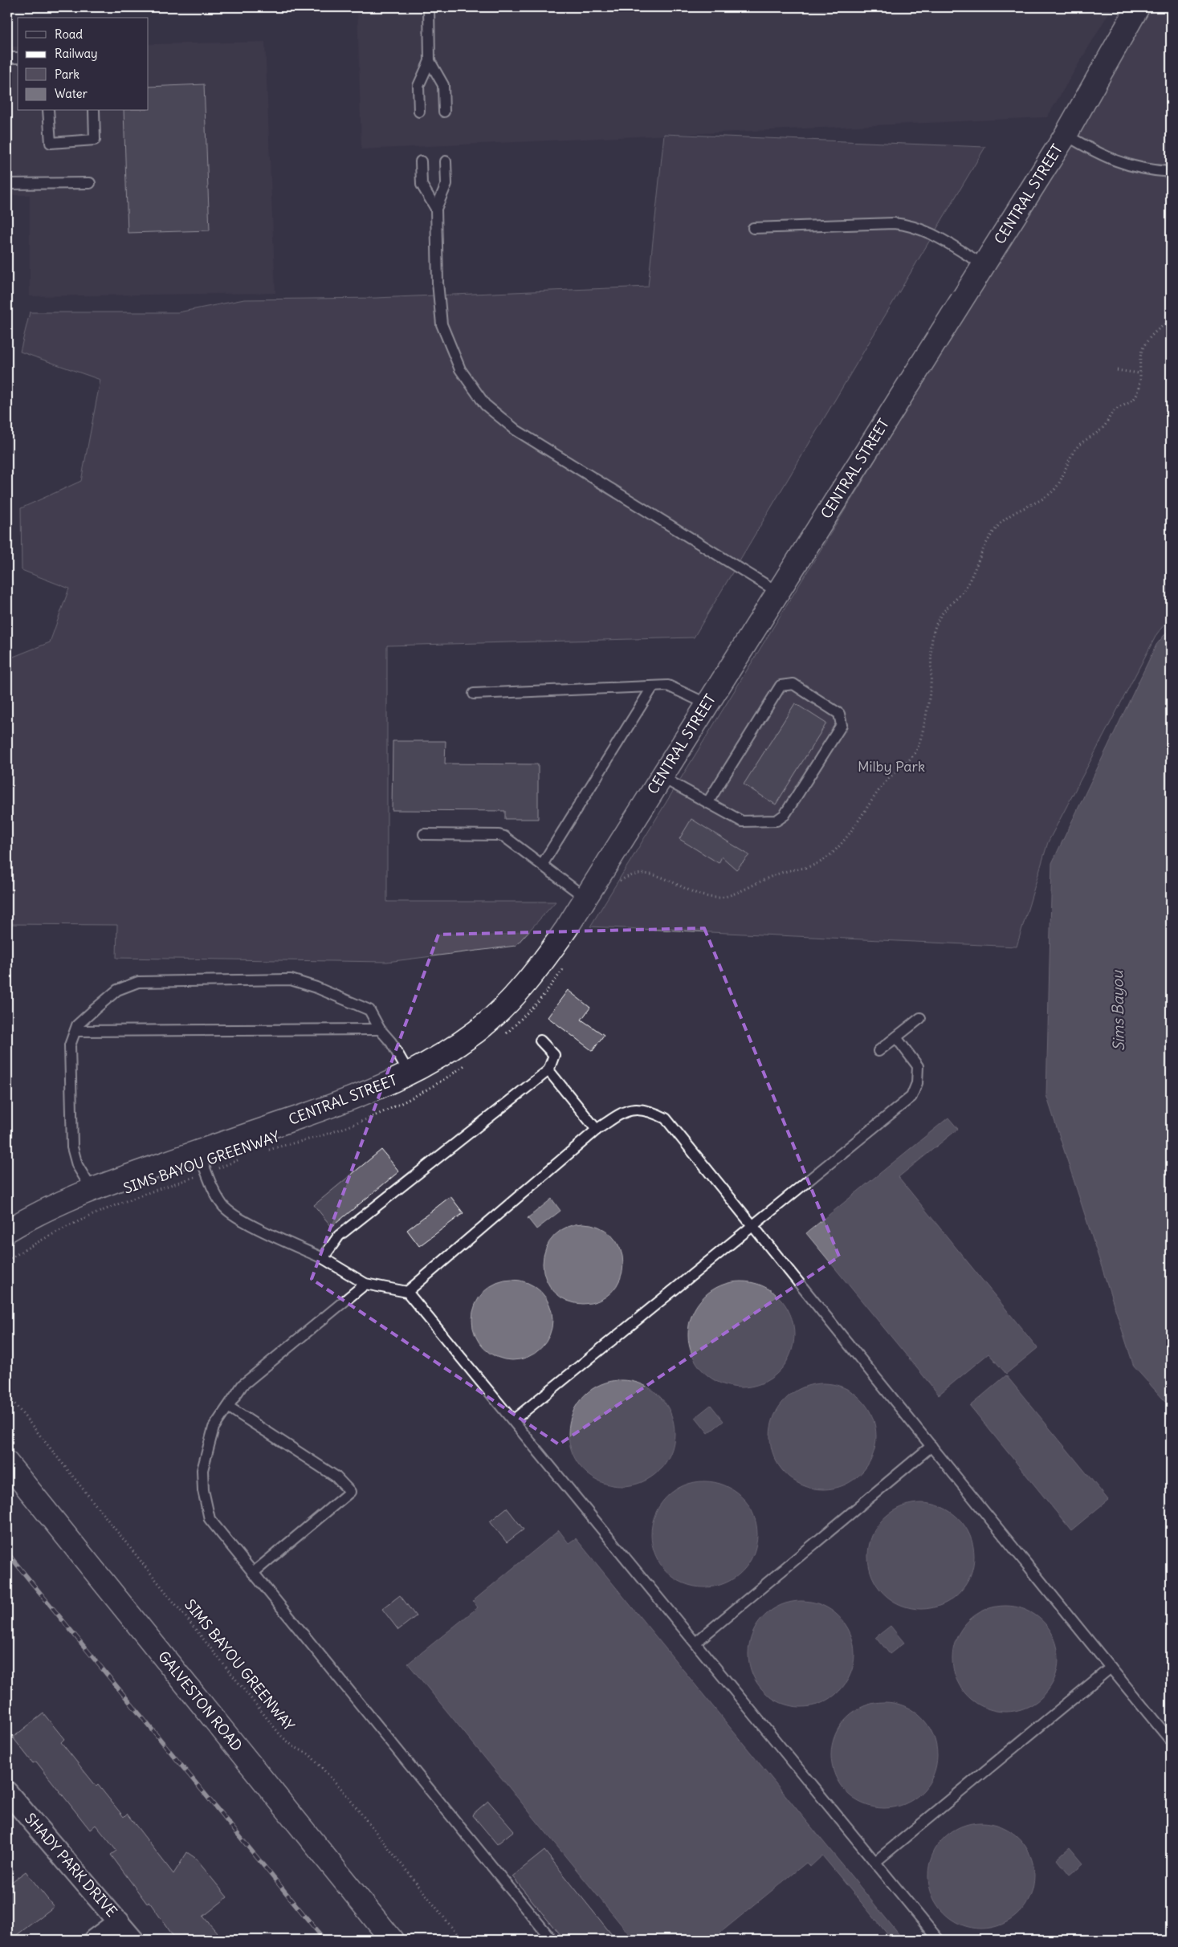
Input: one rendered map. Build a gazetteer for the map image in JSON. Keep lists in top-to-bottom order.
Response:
{
  "streets": {
    "street": ["CENTRAL STREET", "GALVESTON ROAD", "SHADY PARK DRIVE"],
    "path": ["SIMS BAYOU GREENWAY"]
  },
  "water": ["Sims Bayou"],
  "parks": ["Milby Park"],
  "legend": [
    "Road",
    "Railway",
    "Park",
    "Water"
  ]
}
